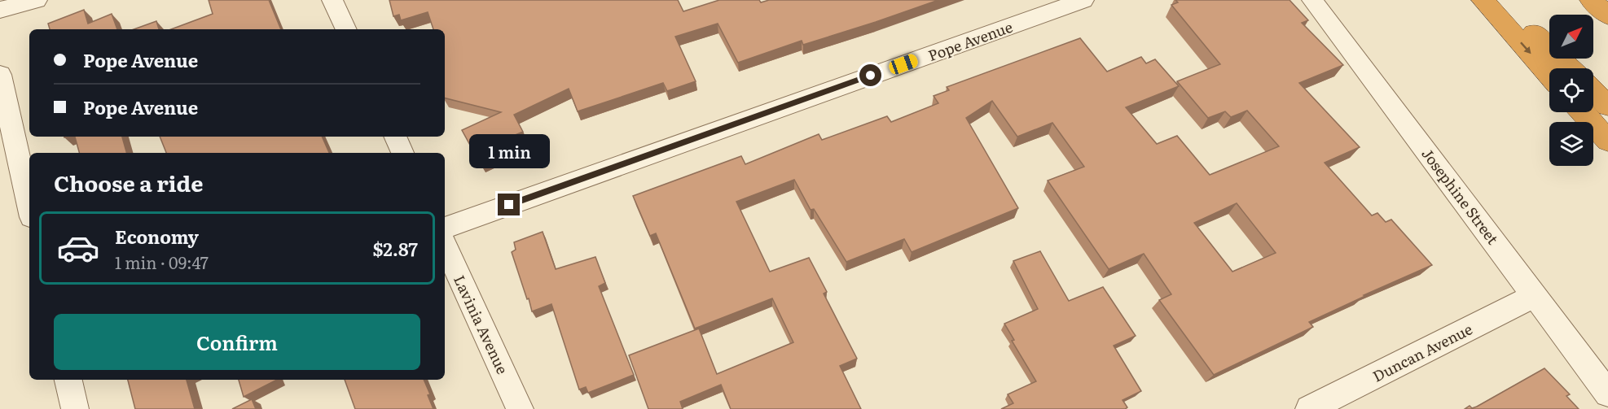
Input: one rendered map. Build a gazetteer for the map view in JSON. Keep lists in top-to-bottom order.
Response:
{
  "streets": {
    "street": [
      "Pope Avenue",
      "Josephine Street",
      "Lavinia Avenue",
      "Duncan Avenue"
    ]
  },
  "crossings": [
    ["Josephine Street", "Duncan Avenue"]
  ],
  "north": "top right",
  "page": {
    "banner": ["Pope Avenue", "Pope Avenue"],
    "bubble": "1 min",
    "heading": "Choose a ride",
    "list": [
      {
        "name": "Economy",
        "note": "1 min · 09:47",
        "value": "$2.87"
      }
    ],
    "buttons": "Confirm"
  }
}
